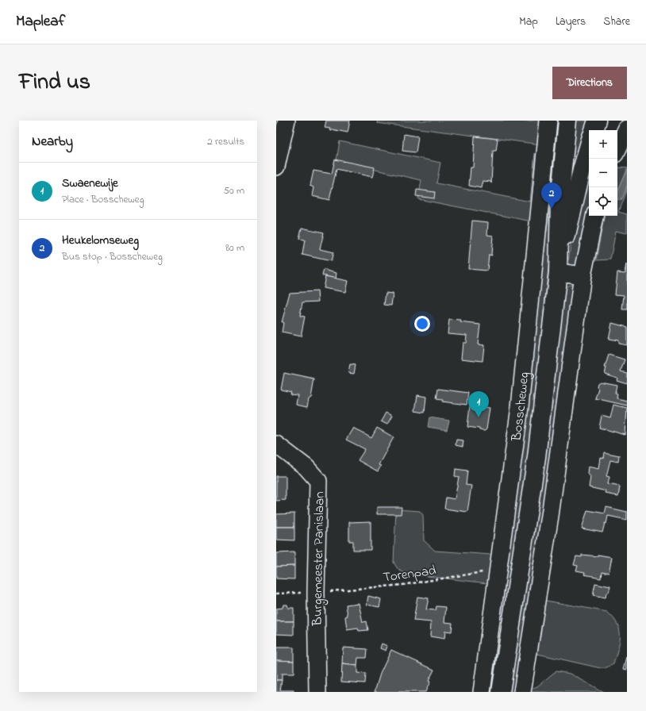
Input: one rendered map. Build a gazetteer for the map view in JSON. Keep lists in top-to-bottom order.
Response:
{
  "streets": {
    "main road": ["Bosscheweg"],
    "street": ["Burgemeester Panislaan"],
    "path": ["Torenpad"]
  },
  "crossings": [
    ["Bosscheweg", "Torenpad"],
    ["Burgemeester Panislaan", "Torenpad"]
  ],
  "page": {
    "header": "Mapleaf",
    "nav": ["Map", "Layers", "Share"],
    "title": "Find us",
    "buttons": "Directions",
    "heading": ["Nearby", "2 results"],
    "map_buttons": ["+", "−"],
    "list": [
      {
        "mark": "1",
        "name": "Swaenewije",
        "note": "Place · Bosscheweg",
        "value": "50 m"
      },
      {
        "mark": "2",
        "name": "Heukelomseweg",
        "note": "Bus stop · Bosscheweg",
        "value": "80 m"
      }
    ],
    "pins": ["2", "1"]
  }
}
